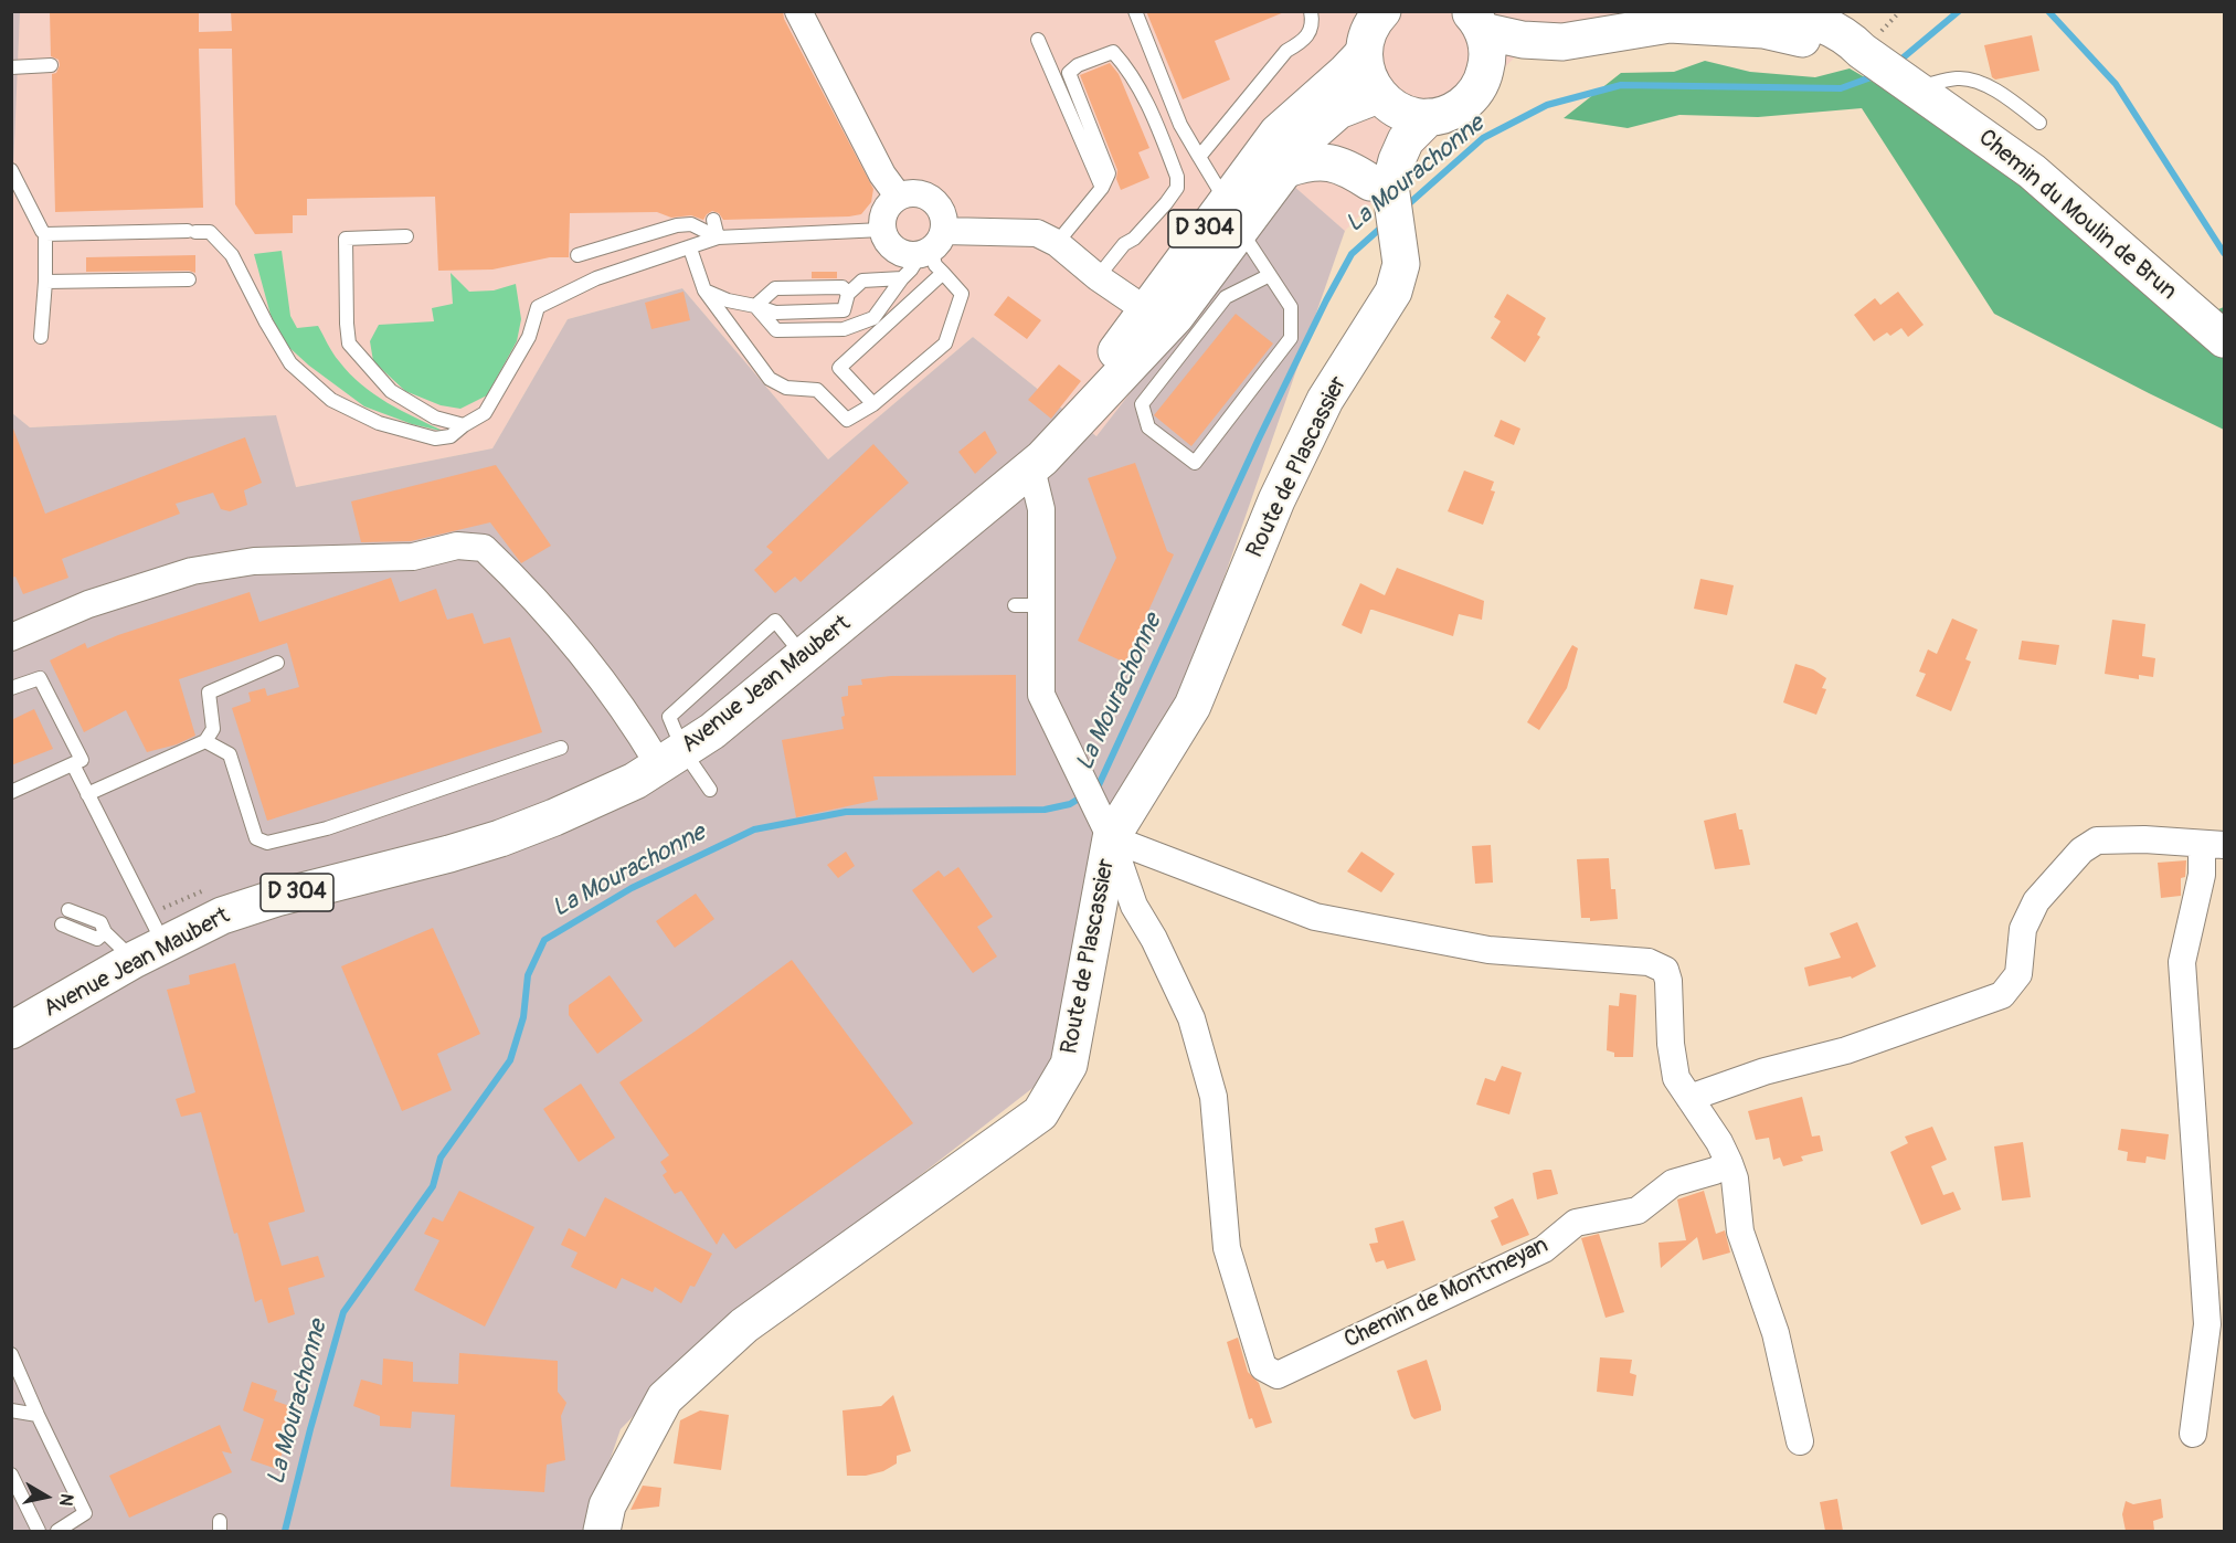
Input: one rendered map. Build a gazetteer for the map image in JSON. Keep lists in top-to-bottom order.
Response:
{
  "streets": {
    "street": [
      "Chemin du Moulin de Brun",
      "D 304",
      "Route de Plascassier",
      "Avenue Jean Maubert",
      "Chemin de Montmeyan"
    ]
  },
  "crossings": [
    ["Route de Plascassier", "Avenue Jean Maubert"],
    ["Route de Plascassier", "Chemin de Montmeyan"]
  ],
  "water": ["La Mourachonne"],
  "north": "right"
}
